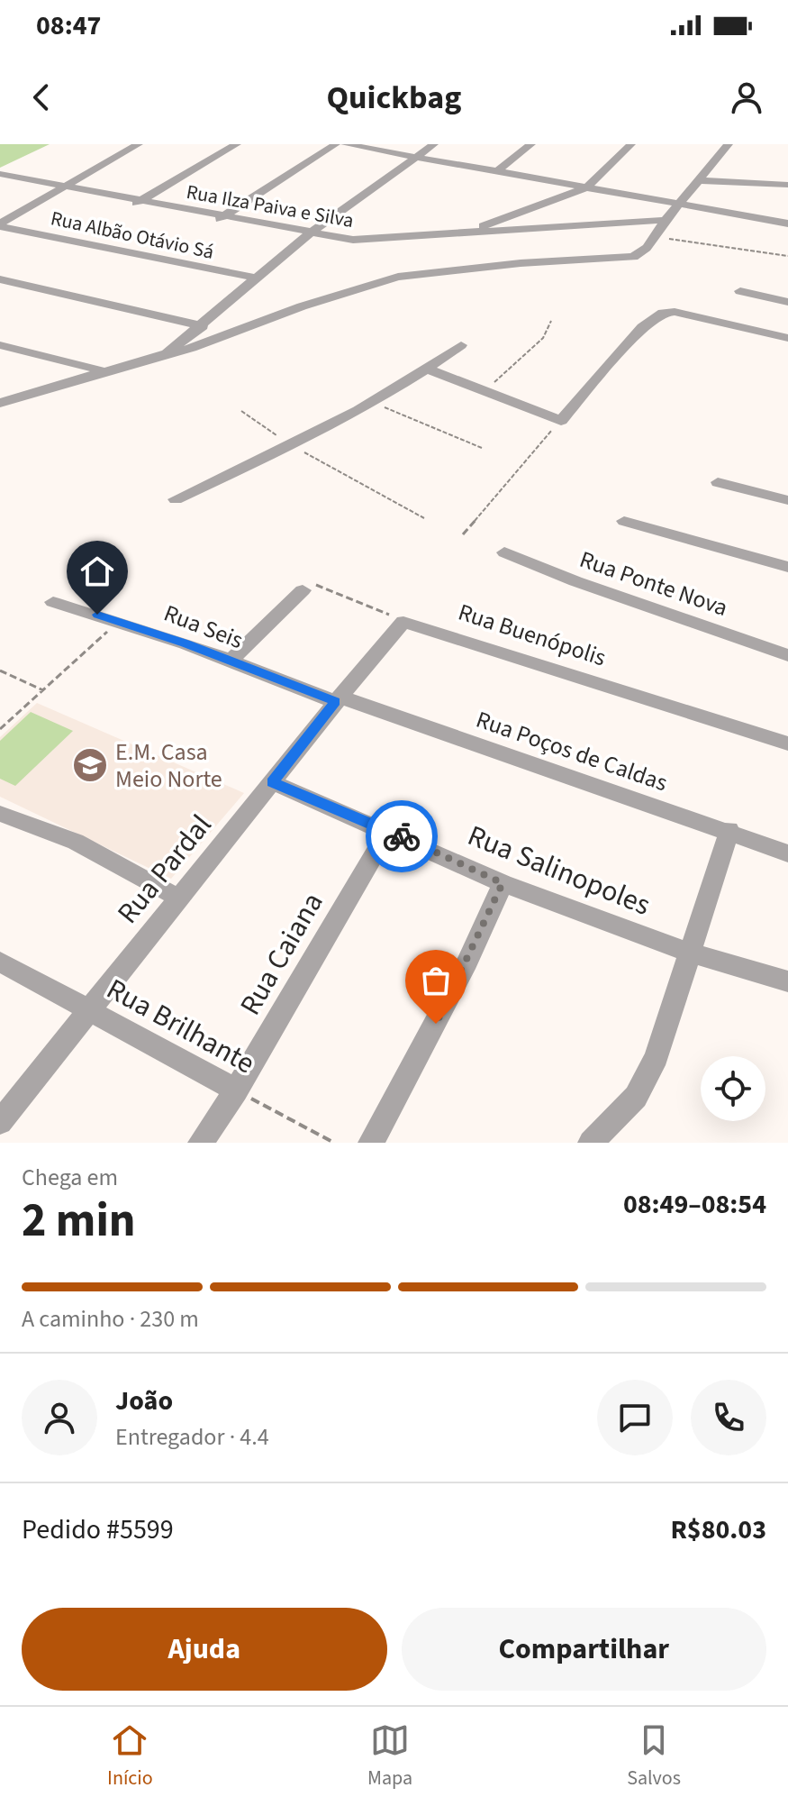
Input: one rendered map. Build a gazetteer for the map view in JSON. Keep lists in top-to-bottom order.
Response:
{
  "streets": {
    "street": [
      "Rua Ilza Paiva e Silva",
      "Rua Albão Otávio Sá",
      "Rua Ponte Nova",
      "Rua Seis",
      "Rua Buenópolis",
      "Rua Poços de Caldas",
      "Rua Pardal",
      "Rua Salinopoles",
      "Rua Caiana",
      "Rua Brilhante"
    ]
  },
  "crossings": [
    ["Rua Seis", "Rua Poços de Caldas"],
    ["Rua Seis", "Rua Pardal"],
    ["Rua Buenópolis", "Rua Pardal"],
    ["Rua Poços de Caldas", "Rua Pardal"],
    ["Rua Pardal", "Rua Salinopoles"],
    ["Rua Pardal", "Rua Brilhante"],
    ["Rua Salinopoles", "Rua Caiana"],
    ["Rua Caiana", "Rua Brilhante"]
  ],
  "places": {
    "school or university": ["E.M. Casa Meio Norte"]
  },
  "page": {
    "status": "08:47",
    "header": "Quickbag",
    "heading": ["2 min", "Chega em", "08:49–08:54"],
    "panel": [
      "João",
      "Entregador · 4.4",
      "Pedido #5599",
      "R$80.03"
    ],
    "bar": "A caminho · 230 m",
    "buttons": ["Ajuda", "Compartilhar"],
    "tabs": ["Início", "Mapa", "Salvos"]
  }
}
